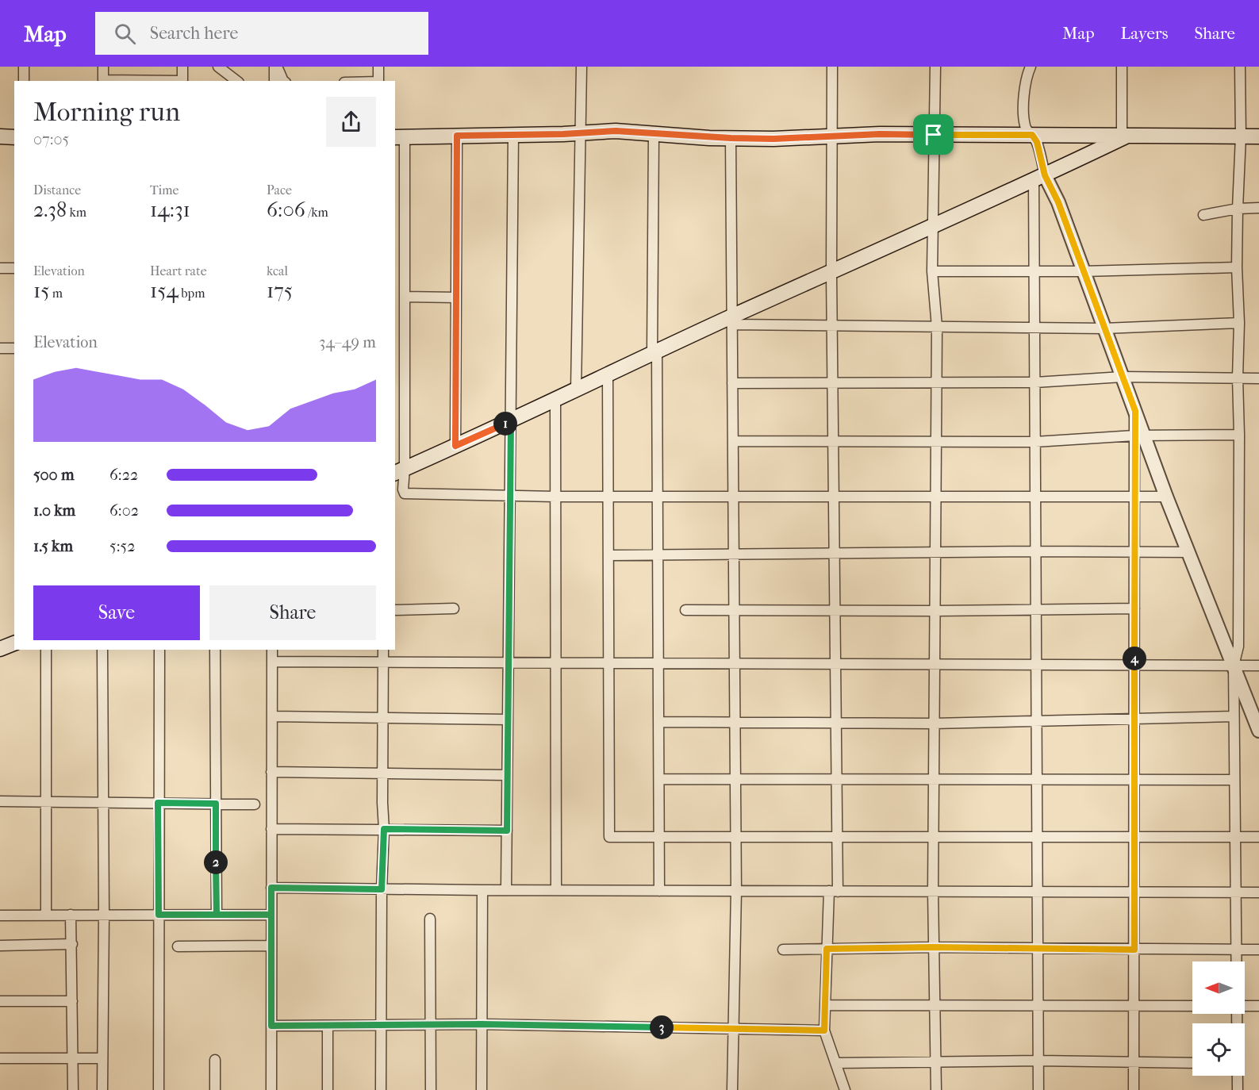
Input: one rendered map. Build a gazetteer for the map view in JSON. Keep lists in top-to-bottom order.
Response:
{
  "north": "left",
  "page": {
    "header": "Map",
    "search": "Search here",
    "nav": ["Map", "Layers", "Share"],
    "heading": ["Morning run", "07:05"],
    "stats": [
      ["Distance", "2.38 km"],
      ["Time", "14:31"],
      ["Pace", "6:06 /km"],
      ["Elevation", "15 m"],
      ["Heart rate", "154 bpm"],
      ["kcal", "175"]
    ],
    "chart": ["Elevation", "34–49 m"],
    "pins": [
      "1",
      "4",
      "2",
      "3"
    ],
    "list": [
      {
        "name": "500 m",
        "note": "6:22"
      },
      {
        "name": "1.0 km",
        "note": "6:02"
      },
      {
        "name": "1.5 km",
        "note": "5:52"
      }
    ],
    "buttons": ["Save", "Share"]
  }
}
